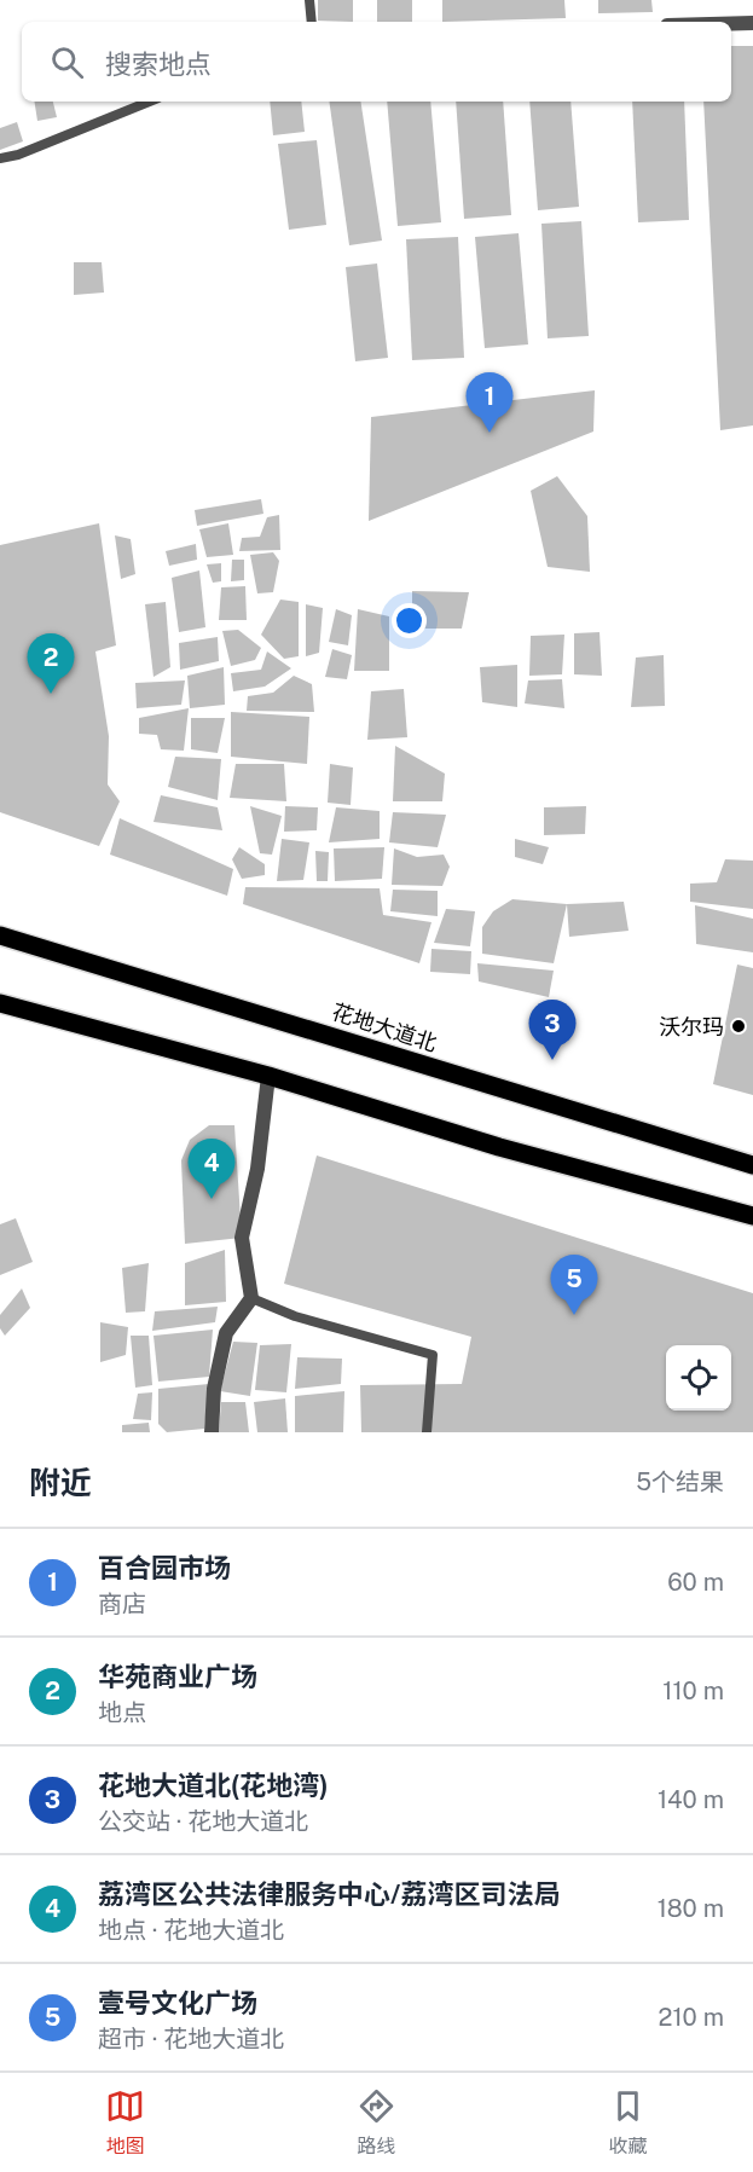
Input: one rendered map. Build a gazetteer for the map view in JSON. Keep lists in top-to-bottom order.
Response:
{
  "streets": {
    "main road": ["花地大道北"]
  },
  "places": ["沃尔玛"],
  "page": {
    "search": "搜索地点",
    "pins": [
      "1",
      "2",
      "3",
      "4",
      "5"
    ],
    "heading": ["附近", "5个结果"],
    "list": [
      {
        "mark": "1",
        "name": "百合园市场",
        "note": "商店",
        "value": "60 m"
      },
      {
        "mark": "2",
        "name": "华苑商业广场",
        "note": "地点",
        "value": "110 m"
      },
      {
        "mark": "3",
        "name": "花地大道北(花地湾)",
        "note": "公交站 · 花地大道北",
        "value": "140 m"
      },
      {
        "mark": "4",
        "name": "荔湾区公共法律服务中心/荔湾区司法局",
        "note": "地点 · 花地大道北",
        "value": "180 m"
      },
      {
        "mark": "5",
        "name": "壹号文化广场",
        "note": "超市 · 花地大道北",
        "value": "210 m"
      }
    ],
    "nav": ["地图", "路线", "收藏"]
  }
}
